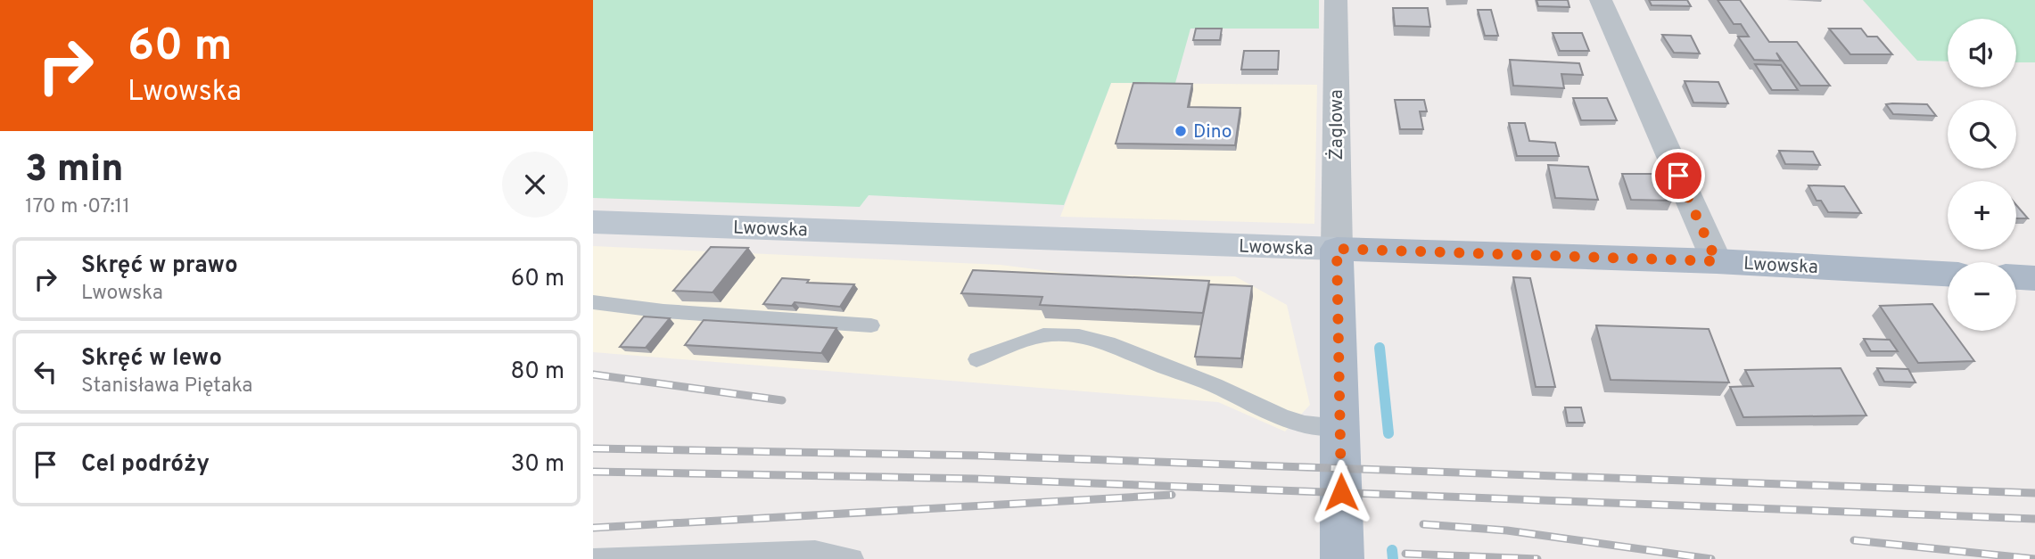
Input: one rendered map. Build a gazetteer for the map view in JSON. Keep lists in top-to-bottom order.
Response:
{
  "streets": {
    "main road": ["Lwowska"],
    "street": ["Żaglowa"]
  },
  "crossings": [
    ["Żaglowa", "Lwowska"]
  ],
  "places": ["Dino"],
  "page": {
    "turn": ["60 m", "Lwowska"],
    "map_buttons": ["+", "−"],
    "heading": ["3 min", "170 m · 07:11"],
    "list": [
      {
        "name": "Skręć w prawo",
        "note": "Lwowska",
        "value": "60 m"
      },
      {
        "name": "Skręć w lewo",
        "note": "Stanisława Piętaka",
        "value": "80 m"
      },
      {
        "name": "Cel podróży",
        "value": "30 m"
      }
    ]
  }
}
